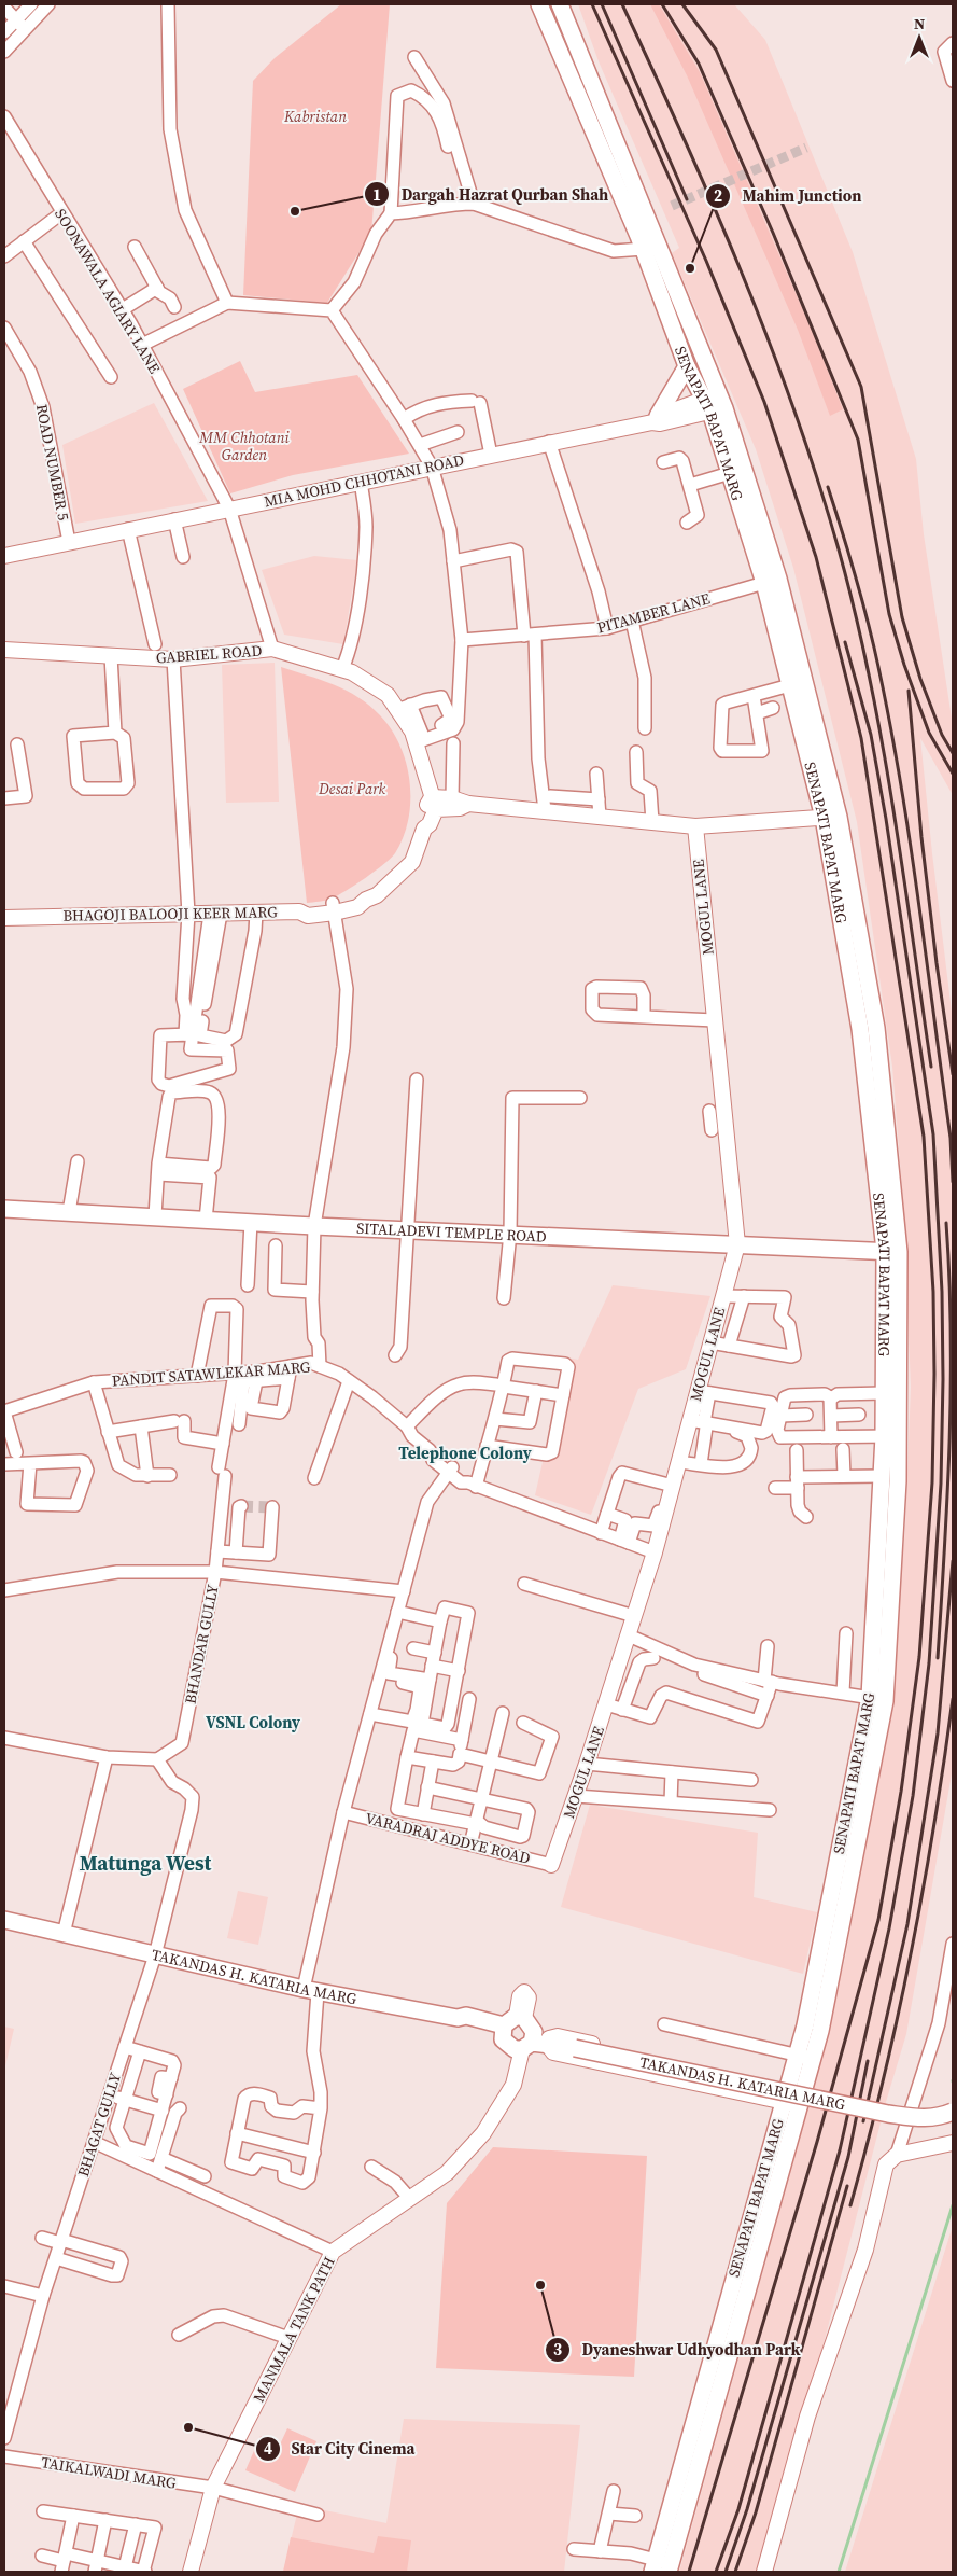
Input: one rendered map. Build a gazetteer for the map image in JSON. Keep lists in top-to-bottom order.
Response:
{
  "streets": {
    "main road": ["SENAPATI BAPAT MARG", "SITALADEVI TEMPLE ROAD", "TAKANDAS H. KATARIA MARG"],
    "street": [
      "SOONAWALA AGIARY LANE",
      "ROAD NUMBER 5",
      "MIA MOHD CHHOTANI ROAD",
      "PITAMBER LANE",
      "GABRIEL ROAD",
      "MOGUL LANE",
      "BHAGOJI BALOOJI KEER MARG",
      "PANDIT SATAWLEKAR MARG",
      "BHANDAR GULLY",
      "VARADRAJ ADDYE ROAD",
      "BHAGAT GULLY",
      "MANMALA TANK PATH",
      "TAIKALWADI MARG"
    ]
  },
  "crossings": [
    ["SOONAWALA AGIARY LANE", "MIA MOHD CHHOTANI ROAD"],
    ["SOONAWALA AGIARY LANE", "GABRIEL ROAD"],
    ["SENAPATI BAPAT MARG", "MIA MOHD CHHOTANI ROAD"],
    ["SENAPATI BAPAT MARG", "PITAMBER LANE"],
    ["SENAPATI BAPAT MARG", "SITALADEVI TEMPLE ROAD"],
    ["ROAD NUMBER 5", "MIA MOHD CHHOTANI ROAD"],
    ["MOGUL LANE", "SITALADEVI TEMPLE ROAD"],
    ["MOGUL LANE", "VARADRAJ ADDYE ROAD"],
    ["BHANDAR GULLY", "BHAGAT GULLY"],
    ["TAKANDAS H. KATARIA MARG", "BHAGAT GULLY"],
    ["TAKANDAS H. KATARIA MARG", "MANMALA TANK PATH"],
    ["MANMALA TANK PATH", "TAIKALWADI MARG"]
  ],
  "districts": ["Telephone Colony", "VSNL Colony", "Matunga West"],
  "parks": ["Kabristan", "MM Chhotani Garden", "Desai Park"],
  "places": [
    "Dargah Hazrat Qurban Shah",
    "Mahim Junction",
    "Dyaneshwar Udhyodhan Park",
    "Star City Cinema"
  ],
  "north": "top"
}
